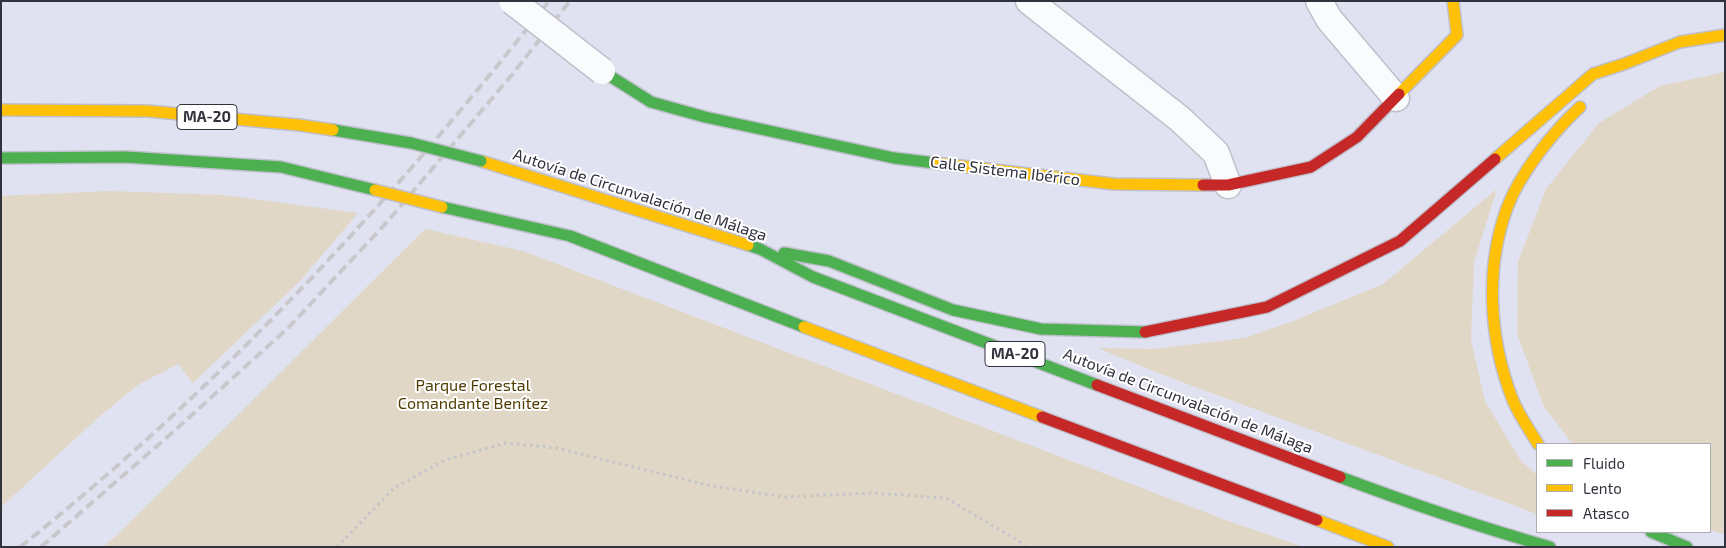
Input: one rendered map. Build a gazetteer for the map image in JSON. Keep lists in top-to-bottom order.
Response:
{
  "streets": {
    "main road": ["MA-20", "Calle Sistema Ibérico", "Autovía de Circunvalación de Málaga"]
  },
  "parks": ["Parque Forestal Comandante Benítez"],
  "legend": ["Fluido", "Lento", "Atasco"]
}
